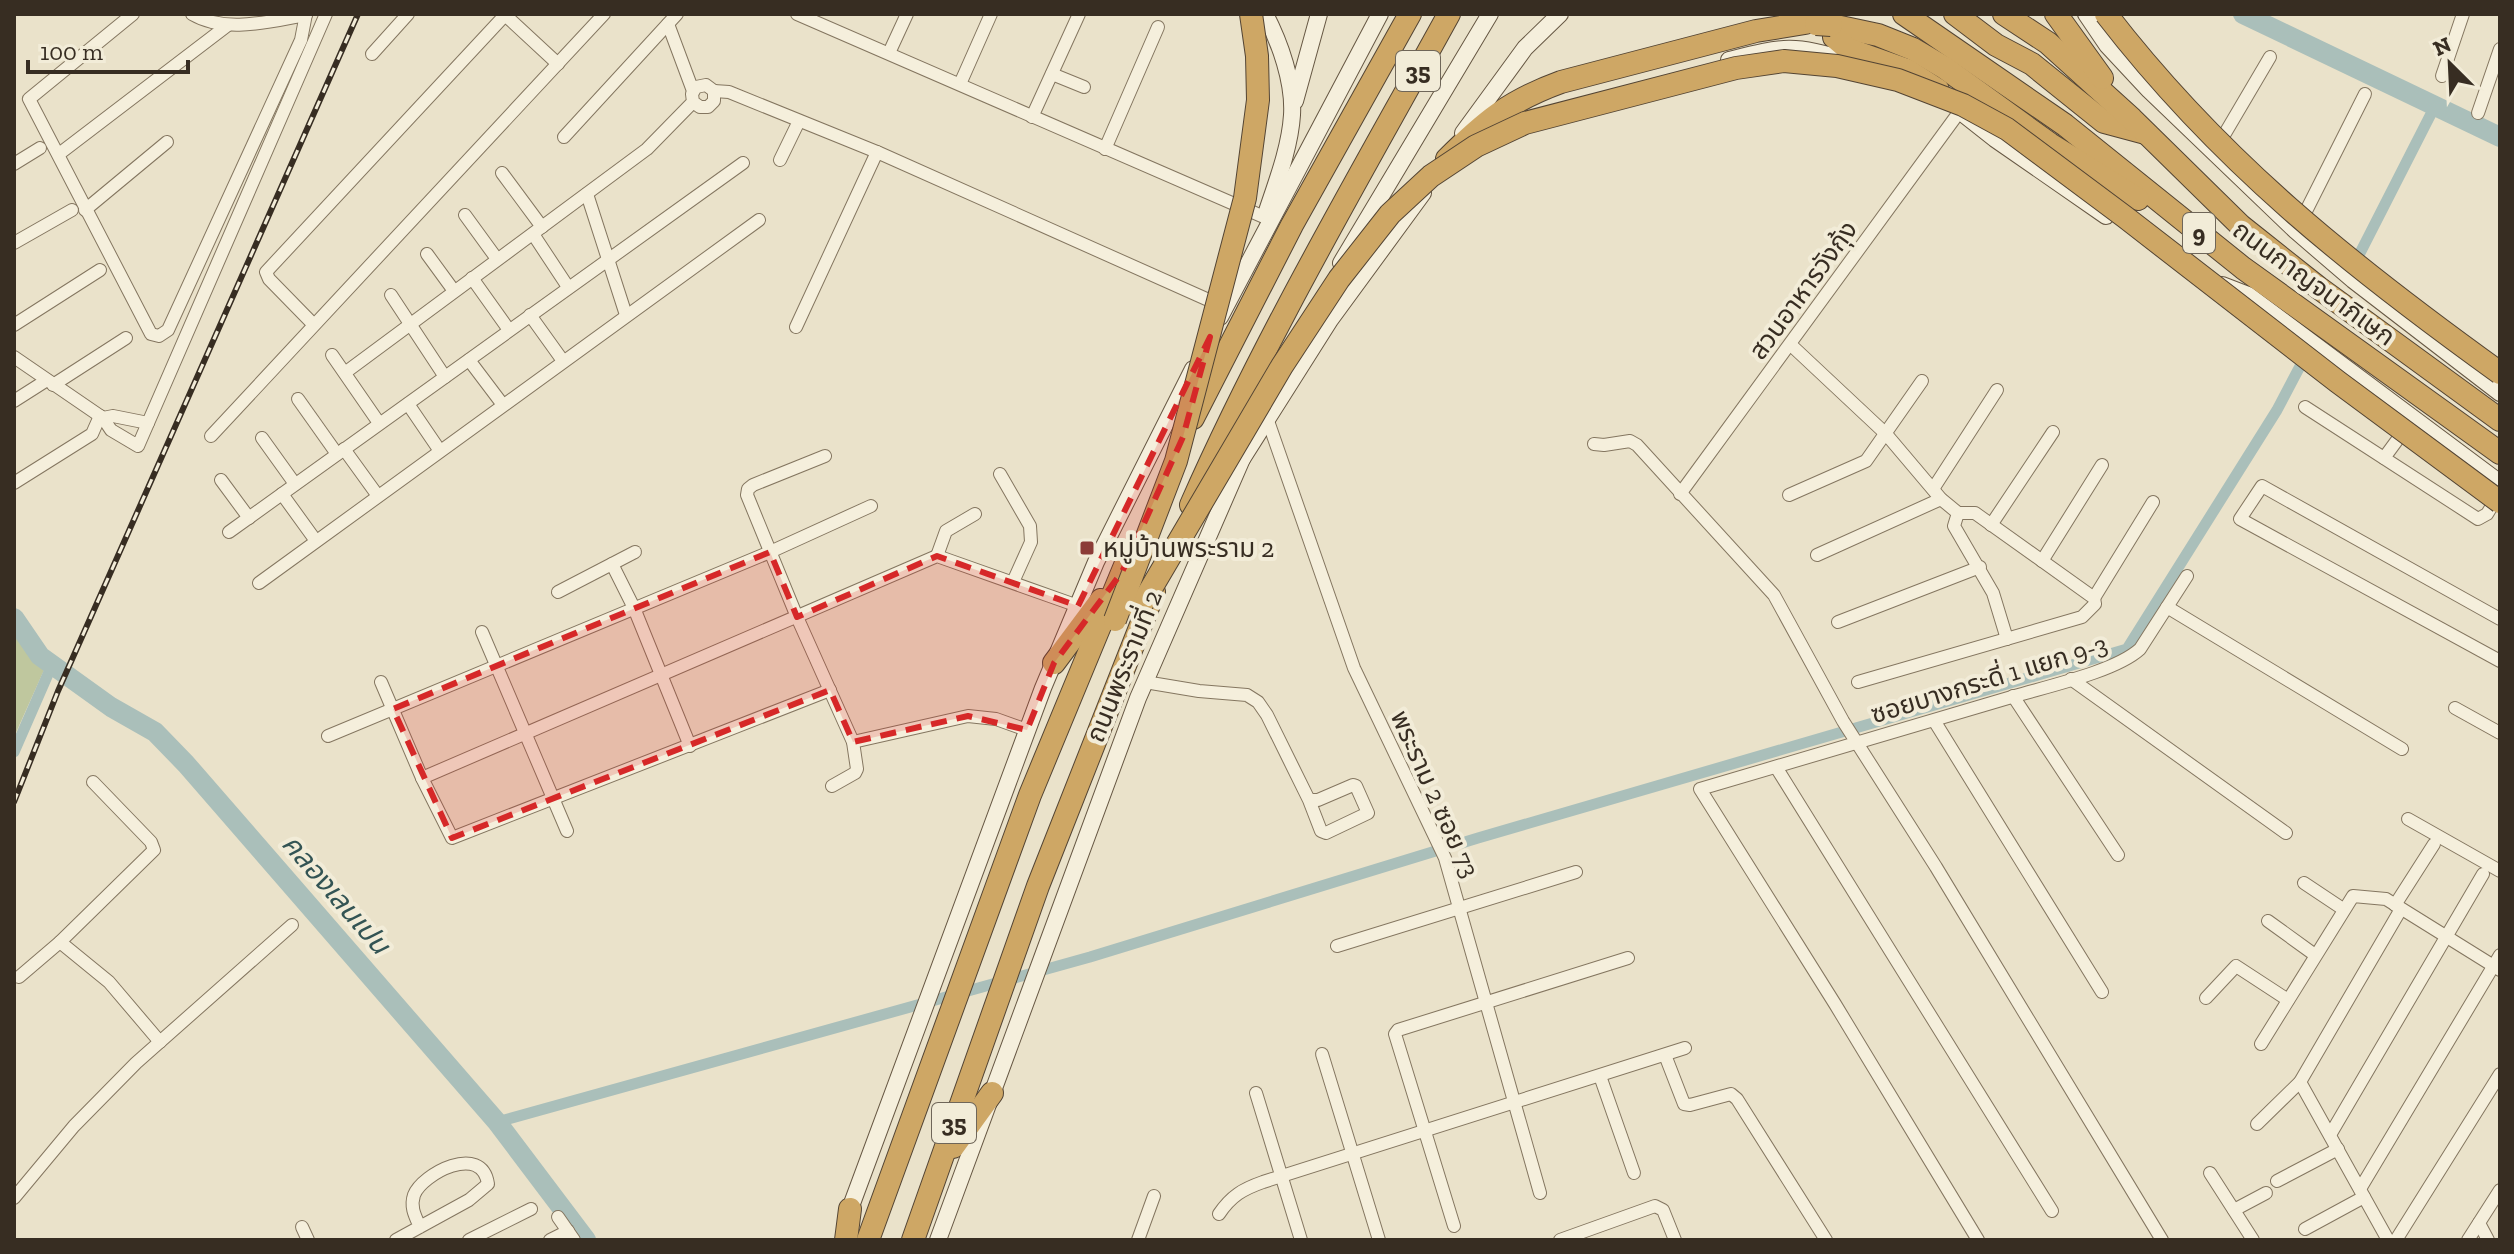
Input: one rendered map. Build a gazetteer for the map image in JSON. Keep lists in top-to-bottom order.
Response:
{
  "streets": {
    "highway": [
      "35",
      "9",
      "ถนนกาญจนาภิเษก",
      "ถนนพระรามที่ 2"
    ],
    "street": ["สวนอาหารวังกุ้ง", "ซอยบางกระดี่ 1 แยก 9-3", "พระราม 2 ซอย 73"]
  },
  "water": ["คลองเลนเปน"],
  "places": {
    "transit": ["หมู่บ้านพระราม 2"]
  },
  "scale_bar": "100 m",
  "north": "top left"
}
